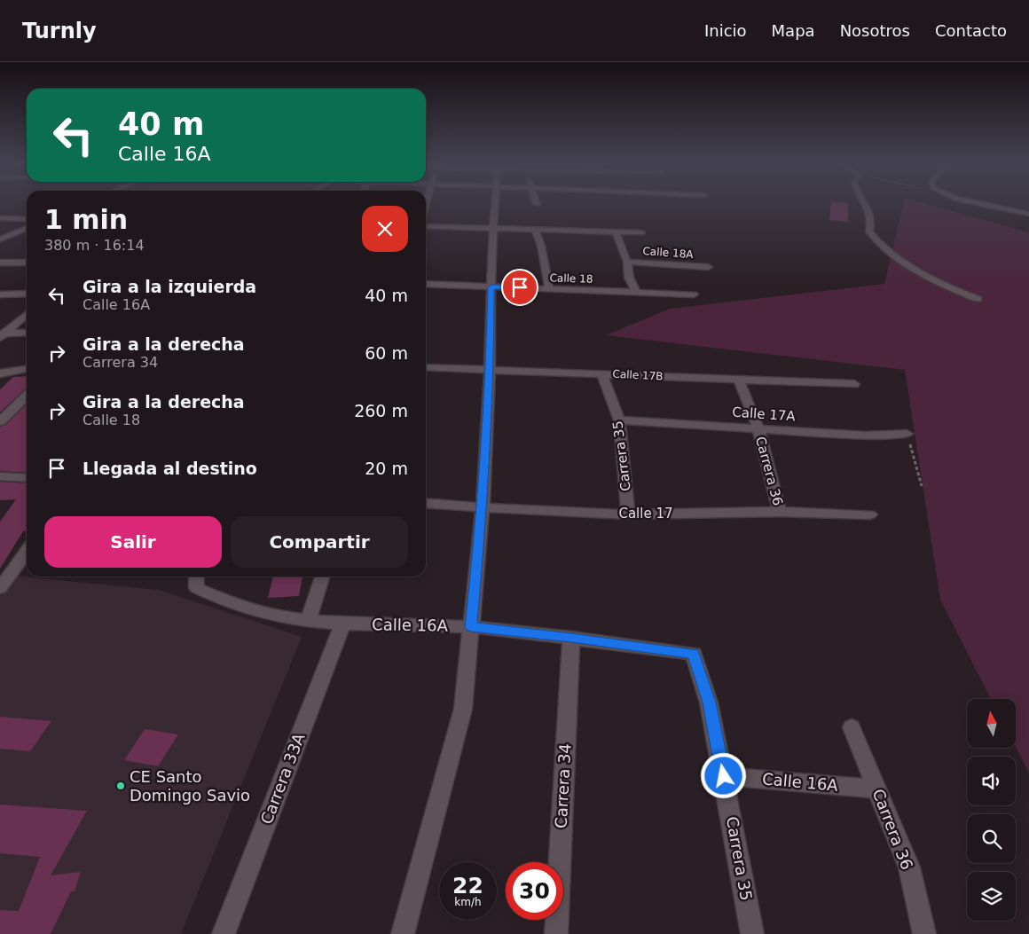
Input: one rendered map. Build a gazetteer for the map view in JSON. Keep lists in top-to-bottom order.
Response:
{
  "streets": {
    "street": [
      "Calle 18A",
      "Calle 18",
      "Calle 17B",
      "Calle 17A",
      "Carrera 35",
      "Carrera 36",
      "Calle 17",
      "Calle 16A",
      "Carrera 33A",
      "Carrera 34"
    ]
  },
  "crossings": [
    ["Calle 17B", "Carrera 35"],
    ["Calle 17B", "Carrera 36"],
    ["Calle 17A", "Carrera 35"],
    ["Calle 17A", "Carrera 36"],
    ["Carrera 35", "Calle 17"],
    ["Carrera 35", "Calle 16A"],
    ["Carrera 36", "Calle 17"],
    ["Carrera 36", "Calle 16A"],
    ["Calle 16A", "Carrera 33A"],
    ["Calle 16A", "Carrera 34"]
  ],
  "places": ["CE Santo Domingo Savio"],
  "north": "top",
  "page": {
    "header": "Turnly",
    "nav": [
      "Inicio",
      "Mapa",
      "Nosotros",
      "Contacto"
    ],
    "turn": ["40 m", "Calle 16A"],
    "heading": ["1 min", "380 m · 16:14"],
    "list": [
      {
        "name": "Gira a la izquierda",
        "note": "Calle 16A",
        "value": "40 m"
      },
      {
        "name": "Gira a la derecha",
        "note": "Carrera 34",
        "value": "60 m"
      },
      {
        "name": "Gira a la derecha",
        "note": "Calle 18",
        "value": "260 m"
      },
      {
        "name": "Llegada al destino",
        "value": "20 m"
      }
    ],
    "buttons": ["Salir", "Compartir"],
    "speed": "22 km/h",
    "limit": "30"
  }
}
